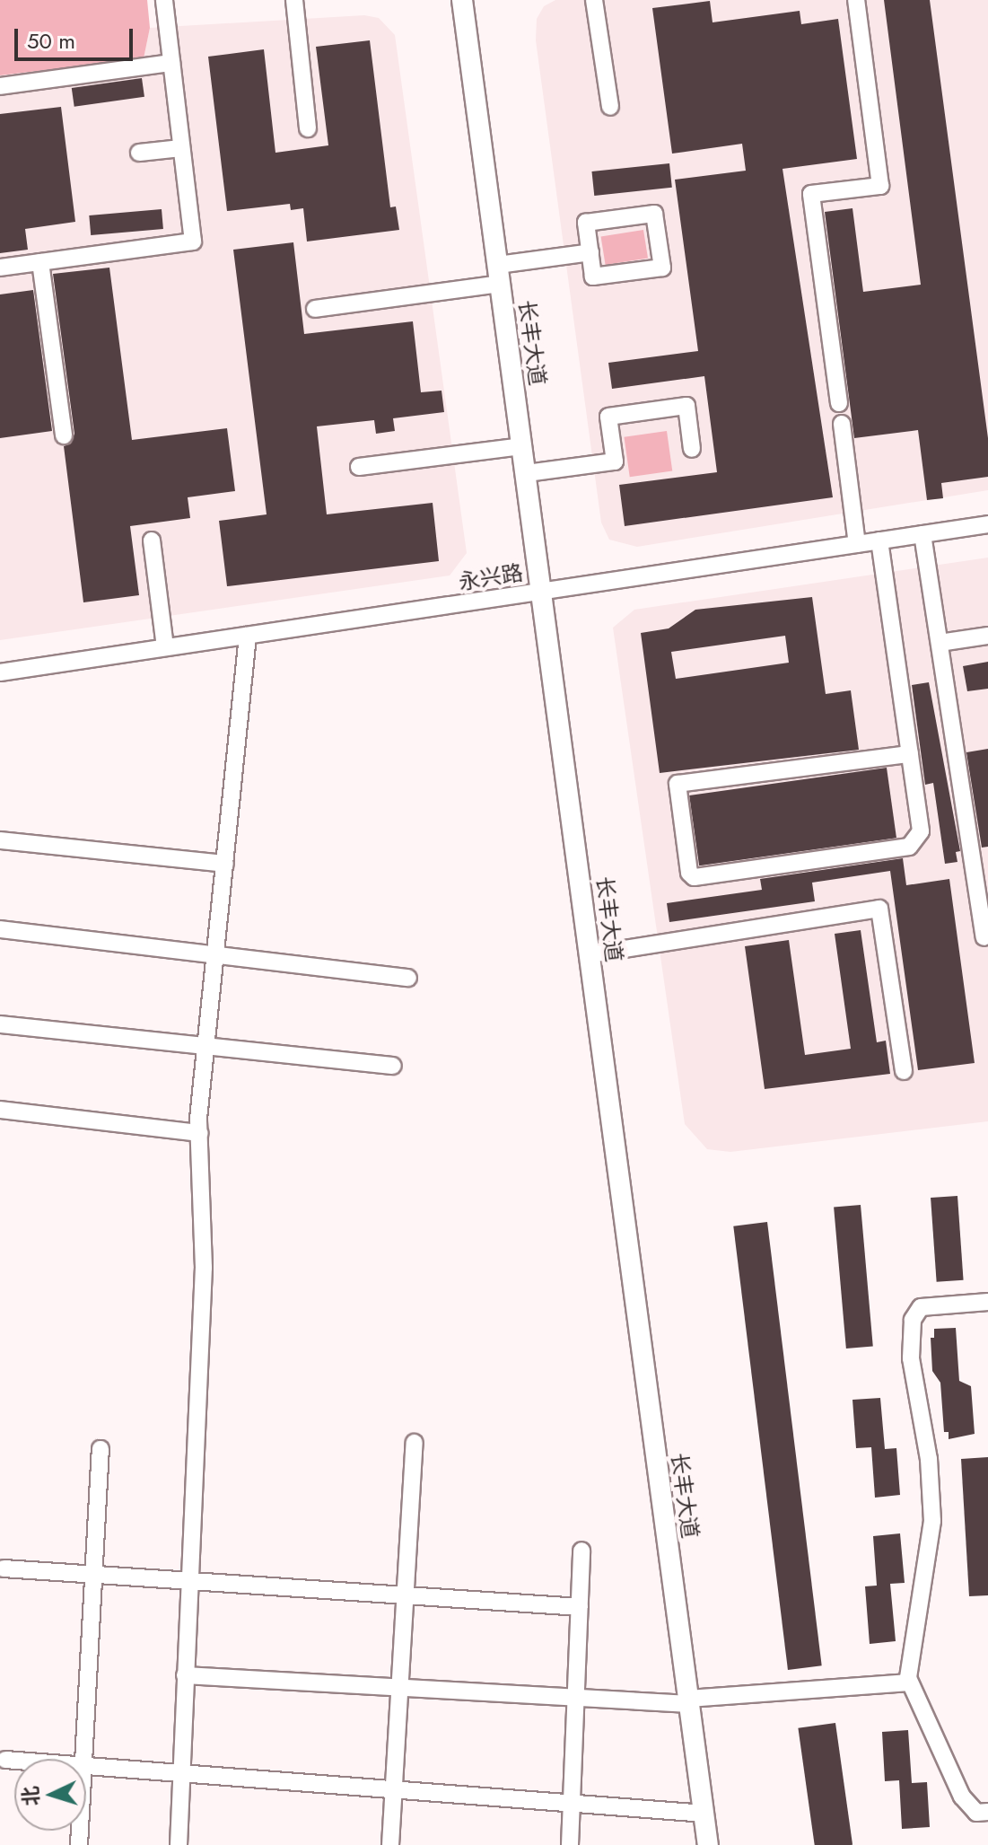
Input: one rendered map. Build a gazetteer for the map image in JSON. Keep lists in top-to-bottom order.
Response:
{
  "streets": {
    "main road": ["长丰大道"],
    "street": ["永兴路"]
  },
  "crossings": [
    ["长丰大道", "永兴路"]
  ],
  "scale_bar": "50 m",
  "north": "left"
}
